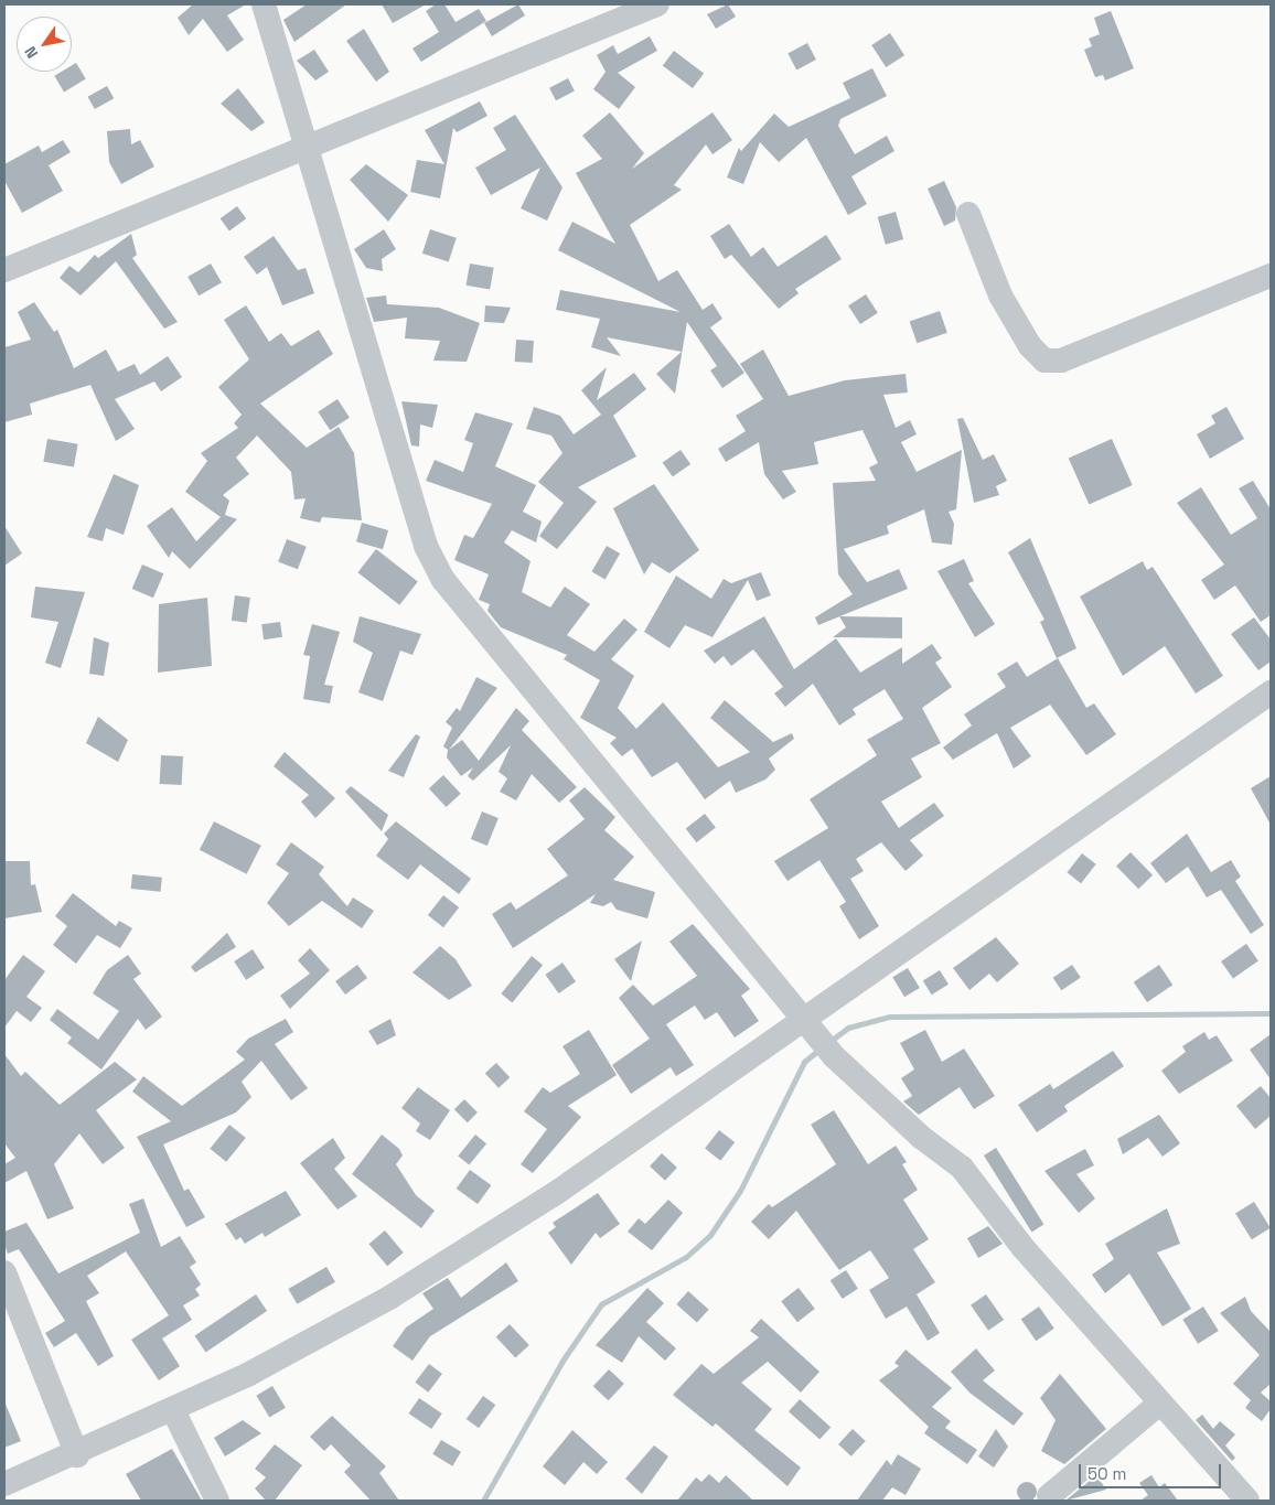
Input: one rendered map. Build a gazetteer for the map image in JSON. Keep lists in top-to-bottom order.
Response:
{
  "scale_bar": "50 m",
  "north": "bottom left"
}
